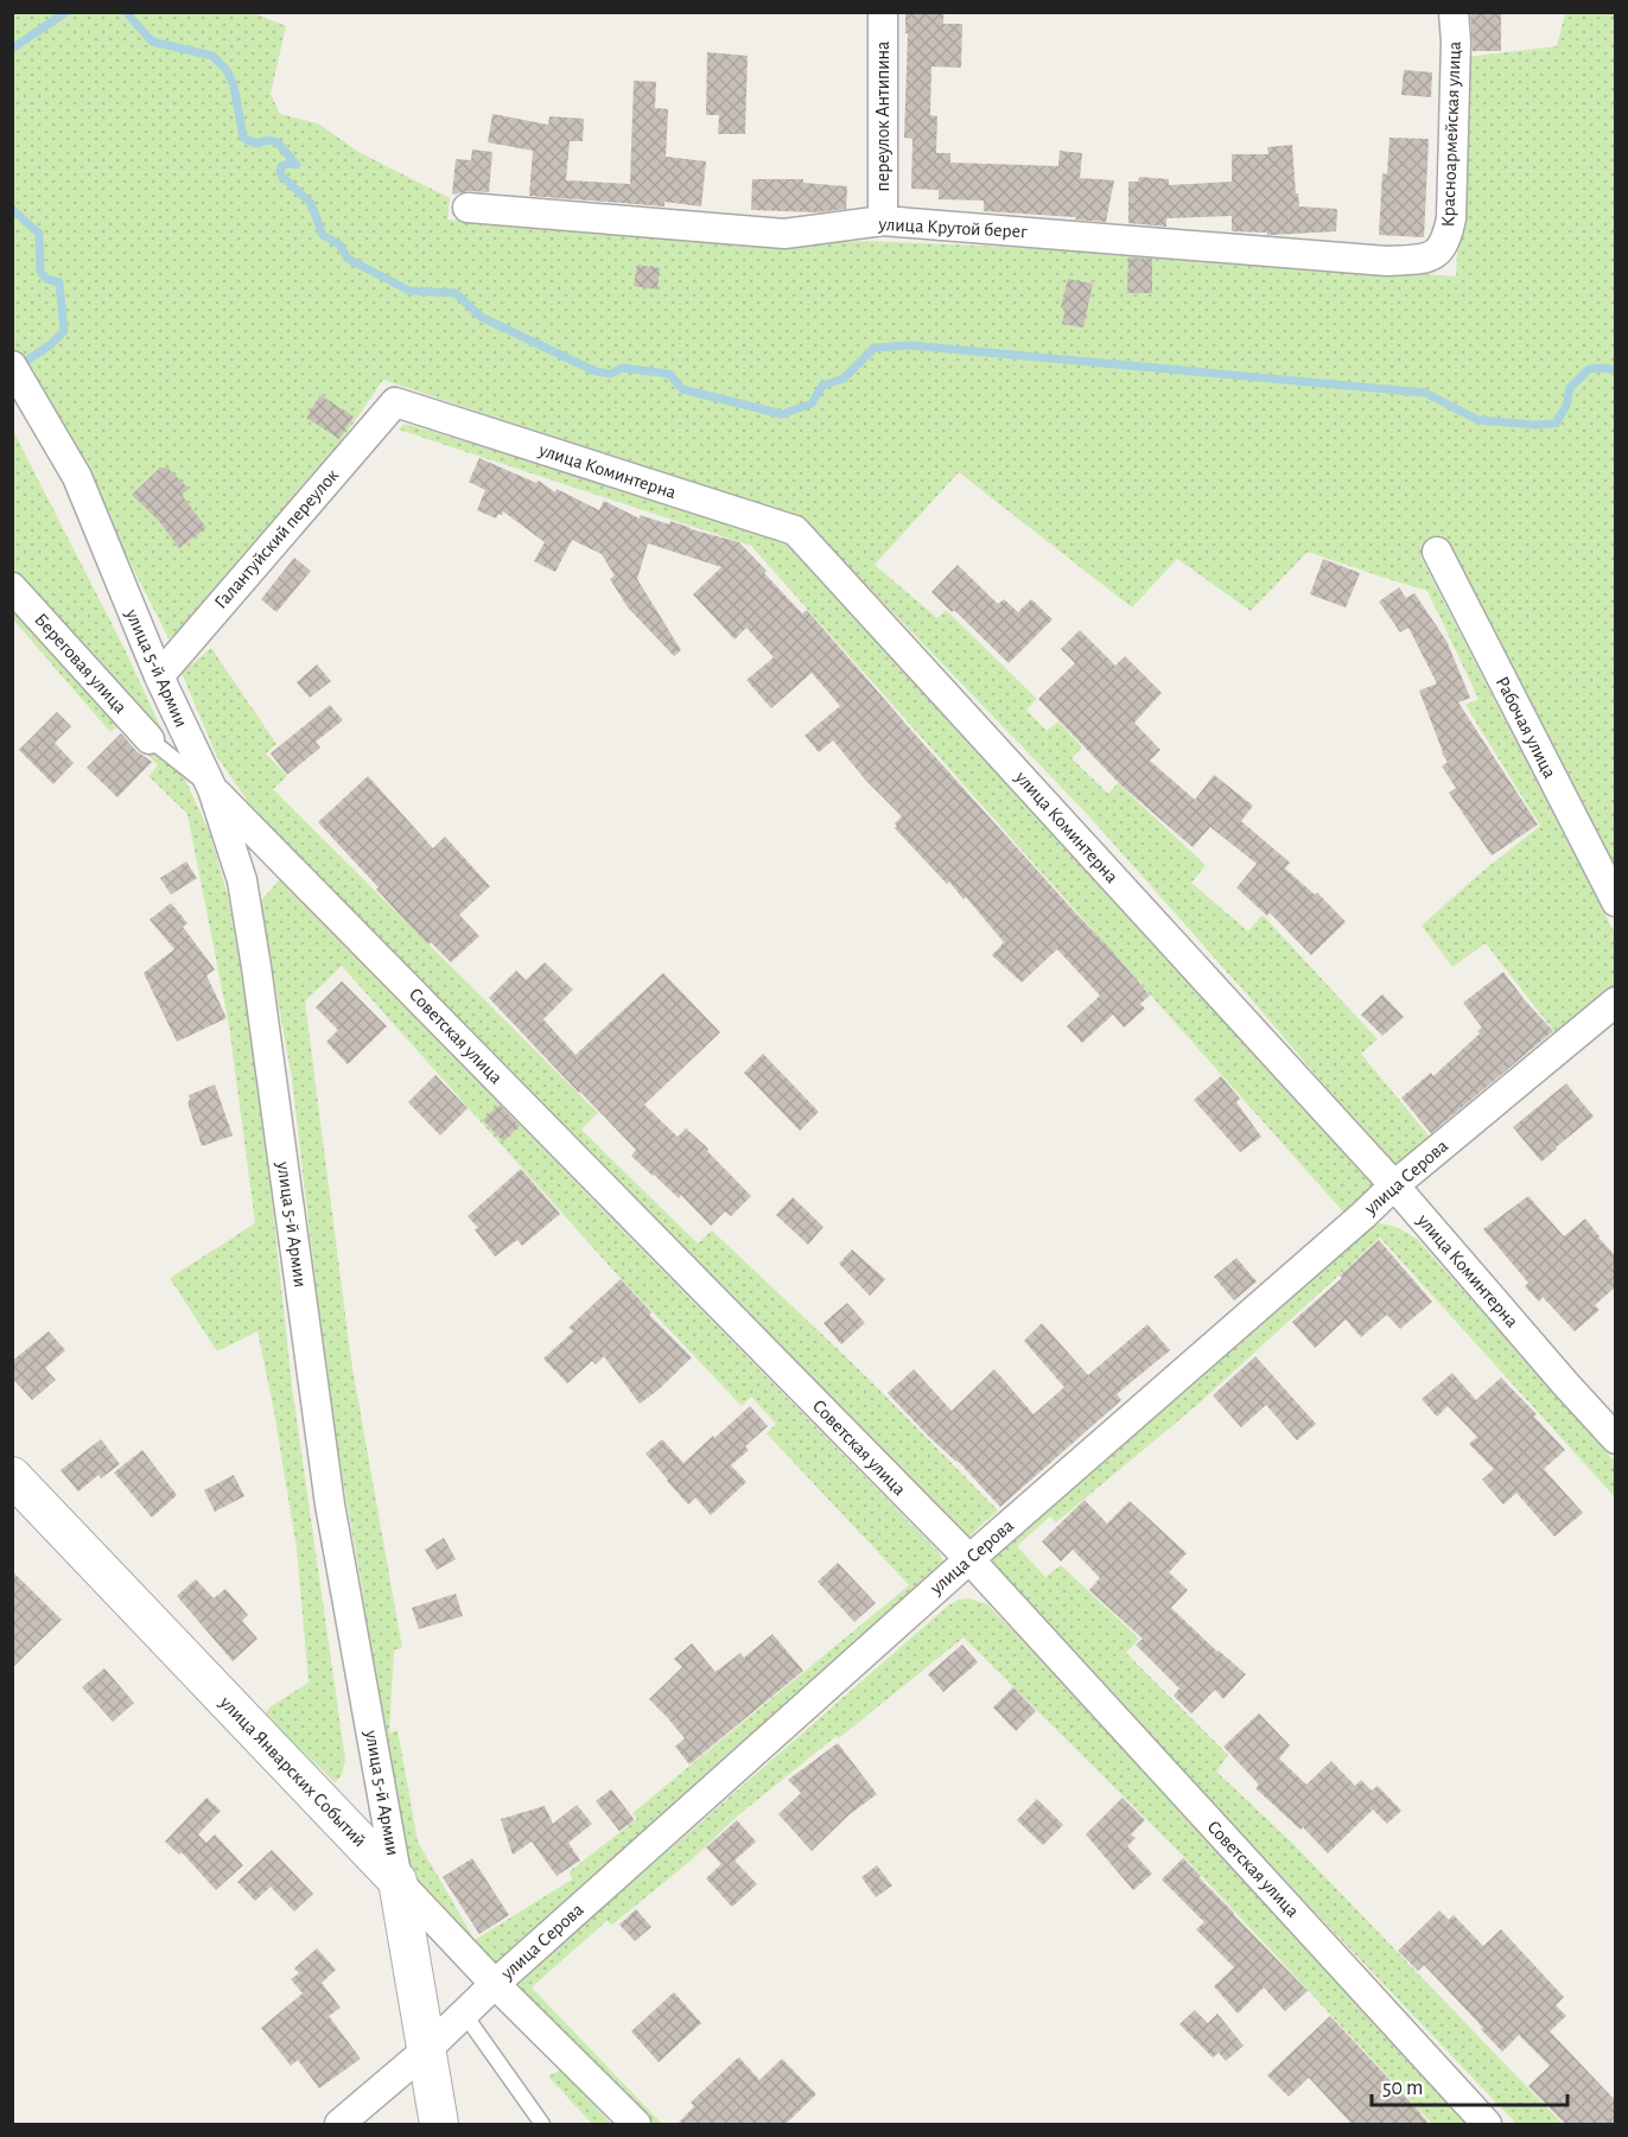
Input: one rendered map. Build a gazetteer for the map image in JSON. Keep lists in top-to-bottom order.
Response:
{
  "streets": {
    "street": [
      "переулок Антипина",
      "Красноармейская улица",
      "улица Крутой берег",
      "улица Коминтерна",
      "Галантуйский переулок",
      "Береговая улица",
      "улица 5-й Армии",
      "Рабочая улица",
      "Советская улица",
      "улица Серова",
      "улица Январских Событий"
    ]
  },
  "crossings": [
    ["переулок Антипина", "улица Крутой берег"],
    ["Красноармейская улица", "улица Крутой берег"],
    ["улица Коминтерна", "Галантуйский переулок"],
    ["улица Коминтерна", "улица Серова"],
    ["Галантуйский переулок", "улица 5-й Армии"],
    ["улица 5-й Армии", "Советская улица"],
    ["улица 5-й Армии", "улица Серова"],
    ["улица 5-й Армии", "улица Январских Событий"],
    ["Советская улица", "улица Серова"],
    ["улица Серова", "улица Январских Событий"]
  ],
  "scale_bar": "50 m"
}
